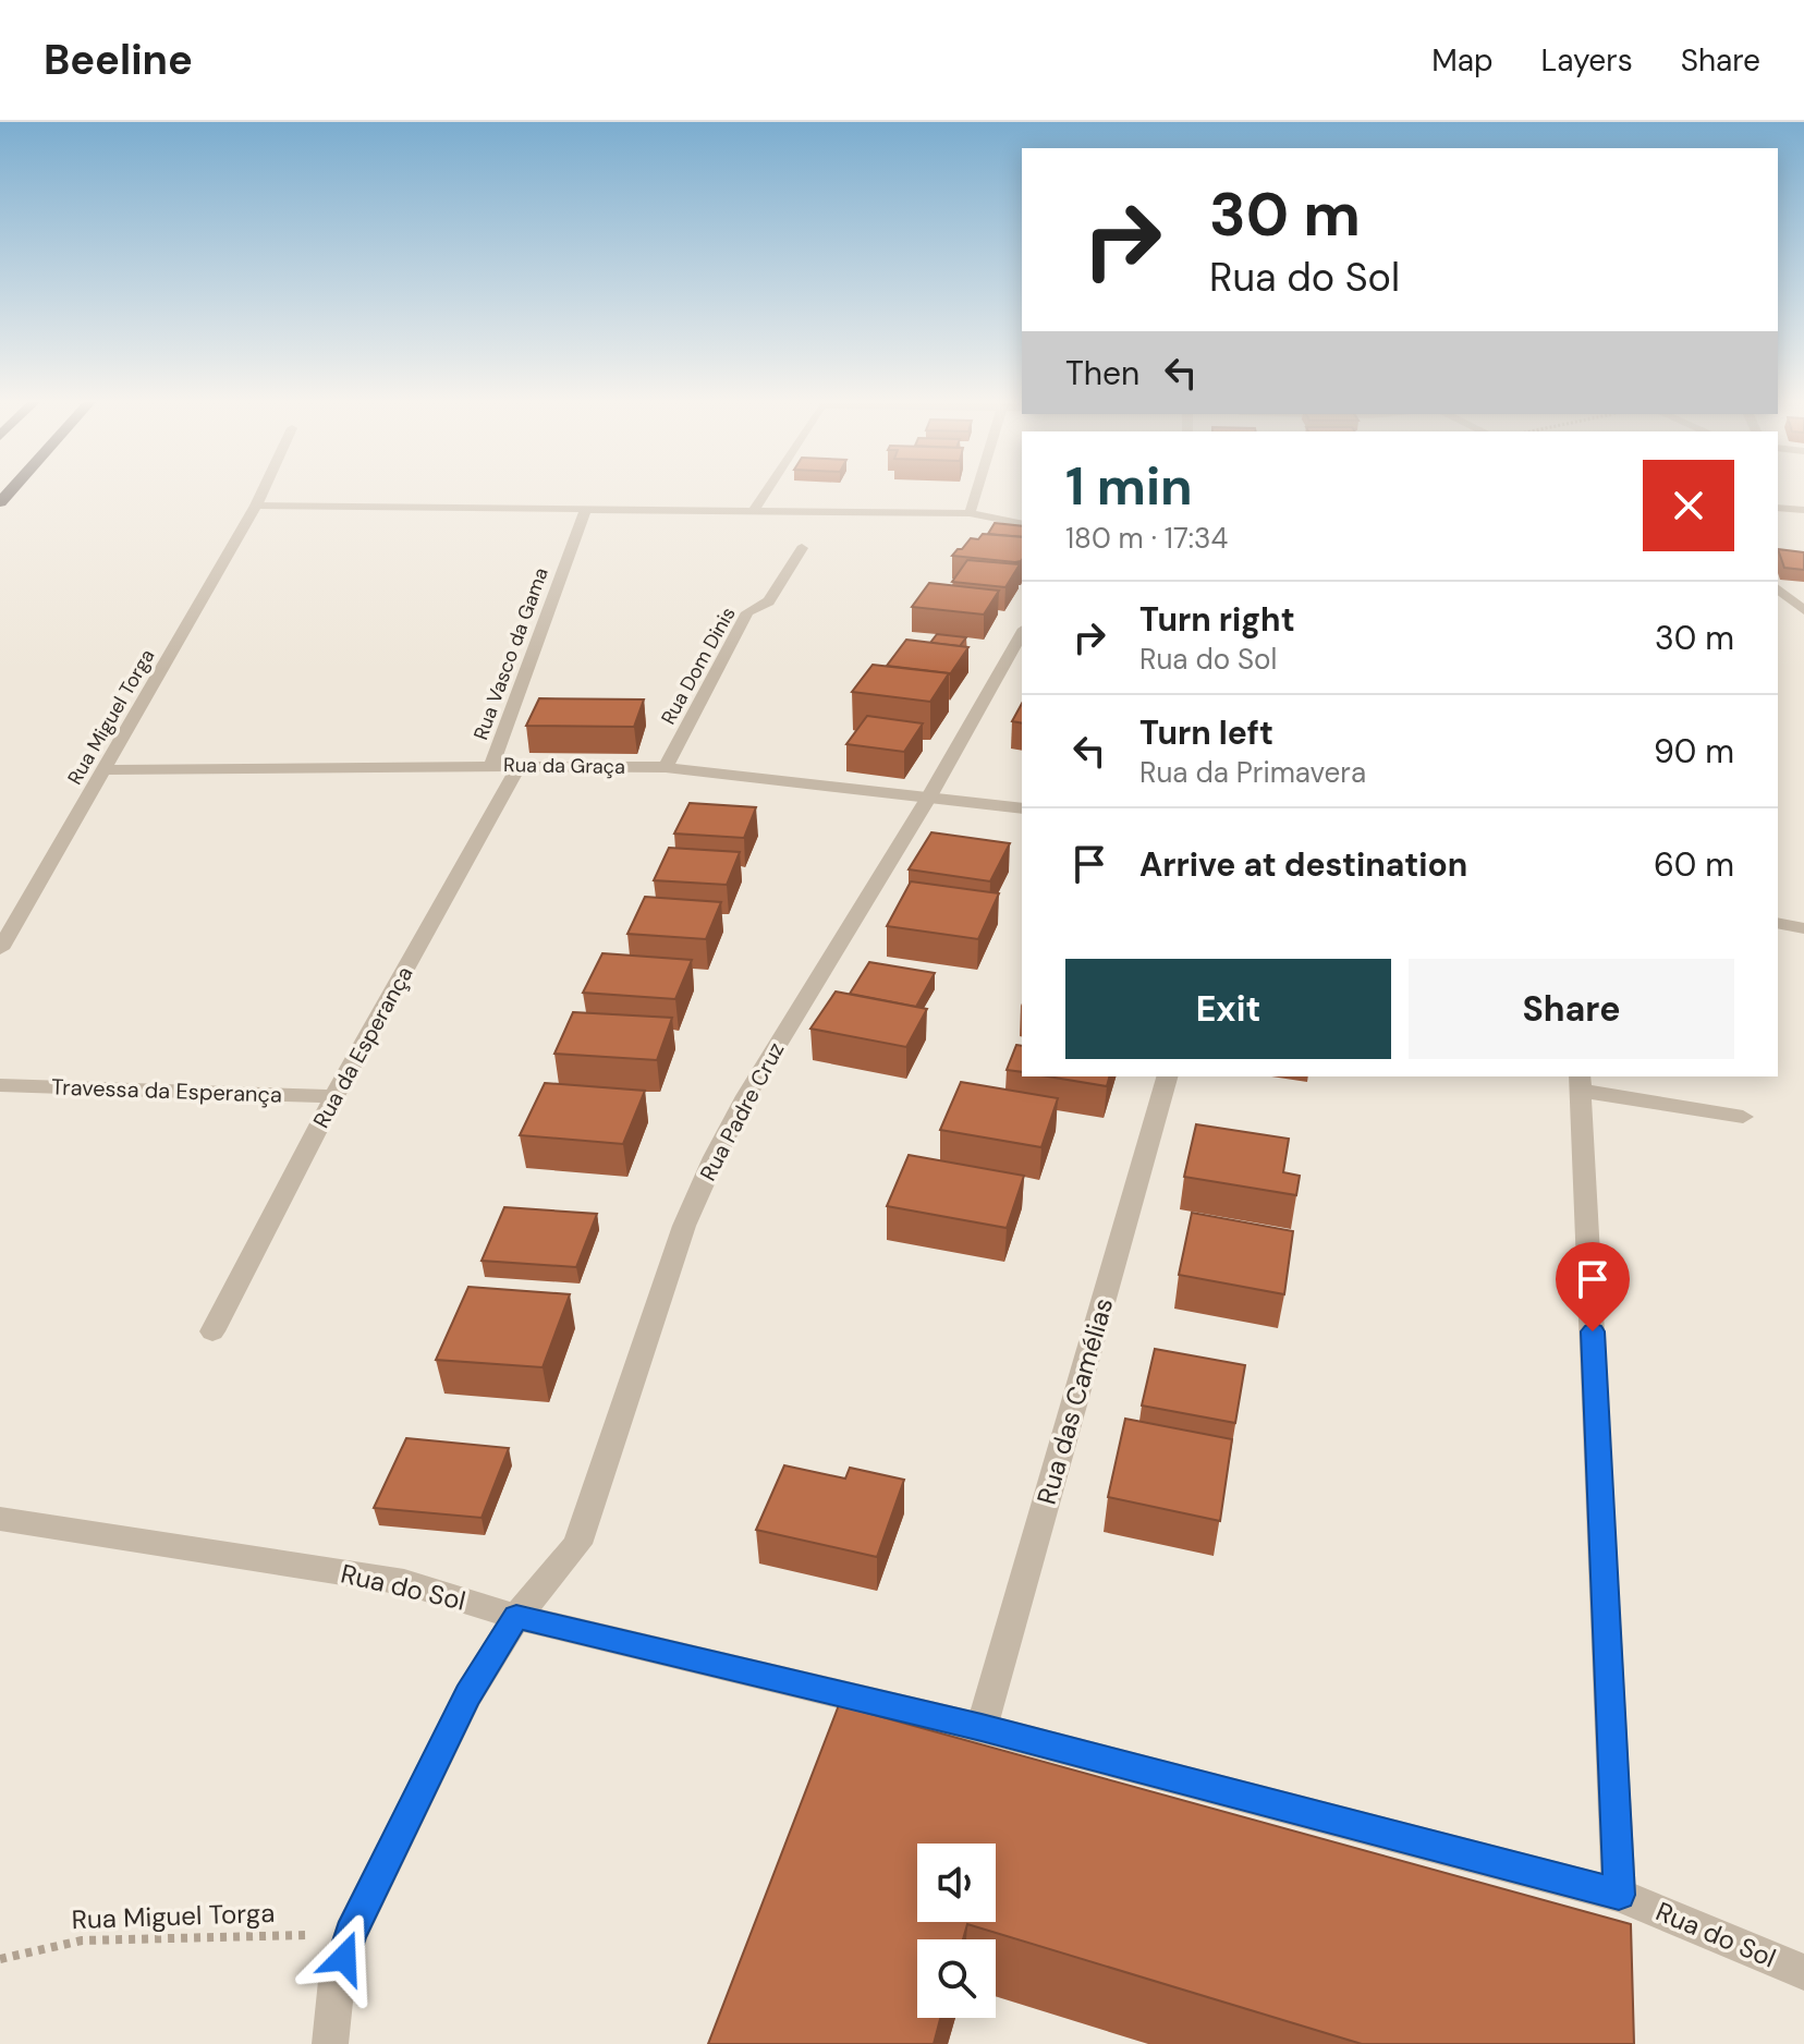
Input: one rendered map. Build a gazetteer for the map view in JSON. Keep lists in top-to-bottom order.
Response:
{
  "streets": {
    "street": [
      "Rua Vasco da Gama",
      "Rua Dom Dinis",
      "Rua Miguel Torga",
      "Rua da Graça",
      "Rua da Esperança",
      "Travessa da Esperança",
      "Rua Padre Cruz",
      "Rua das Camélias",
      "Rua do Sol"
    ]
  },
  "crossings": [
    ["Rua Vasco da Gama", "Rua da Graça"],
    ["Rua Dom Dinis", "Rua da Graça"],
    ["Rua Miguel Torga", "Rua da Graça"],
    ["Rua Miguel Torga", "Rua Padre Cruz"],
    ["Rua da Graça", "Rua da Esperança"],
    ["Rua da Graça", "Rua Padre Cruz"],
    ["Rua da Esperança", "Travessa da Esperança"],
    ["Rua Padre Cruz", "Rua do Sol"],
    ["Rua das Camélias", "Rua do Sol"]
  ],
  "page": {
    "header": "Beeline",
    "nav": ["Map", "Layers", "Share"],
    "turn": ["30 m", "Rua do Sol"],
    "then": "Then",
    "heading": ["1 min", "180 m · 17:34"],
    "list": [
      {
        "name": "Turn right",
        "note": "Rua do Sol",
        "value": "30 m"
      },
      {
        "name": "Turn left",
        "note": "Rua da Primavera",
        "value": "90 m"
      },
      {
        "name": "Arrive at destination",
        "value": "60 m"
      }
    ],
    "buttons": ["Exit", "Share"]
  }
}
